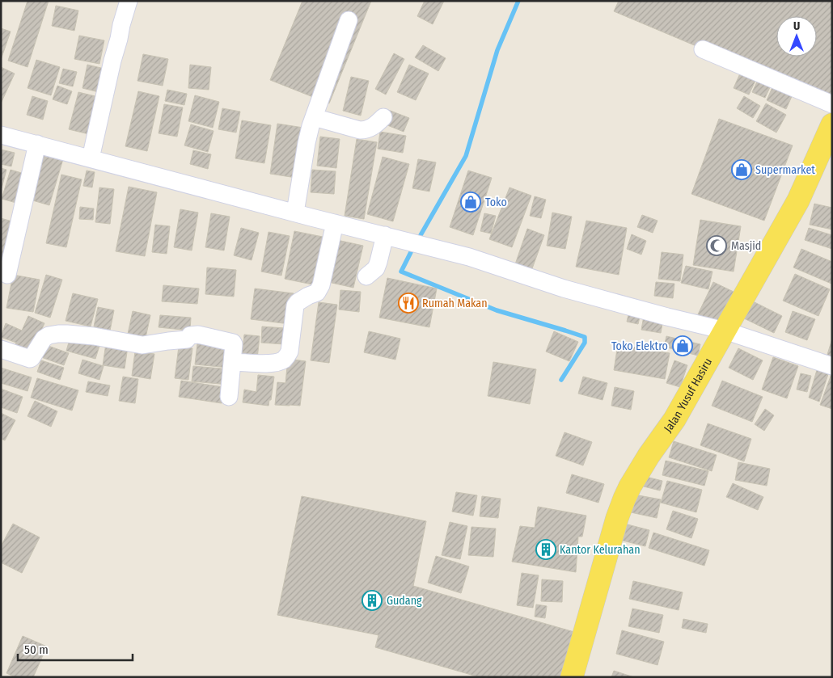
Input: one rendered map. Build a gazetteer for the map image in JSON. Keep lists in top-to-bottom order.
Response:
{
  "streets": {
    "main road": ["Jalan Yusuf Hasiru"]
  },
  "places": {
    "shop": ["Supermarket", "Toko", "Toko Elektro"],
    "mosque": ["Masjid"],
    "restaurant": ["Rumah Makan"],
    "building": ["Kantor Kelurahan", "Gudang"]
  },
  "scale_bar": "50 m",
  "north": "top"
}
